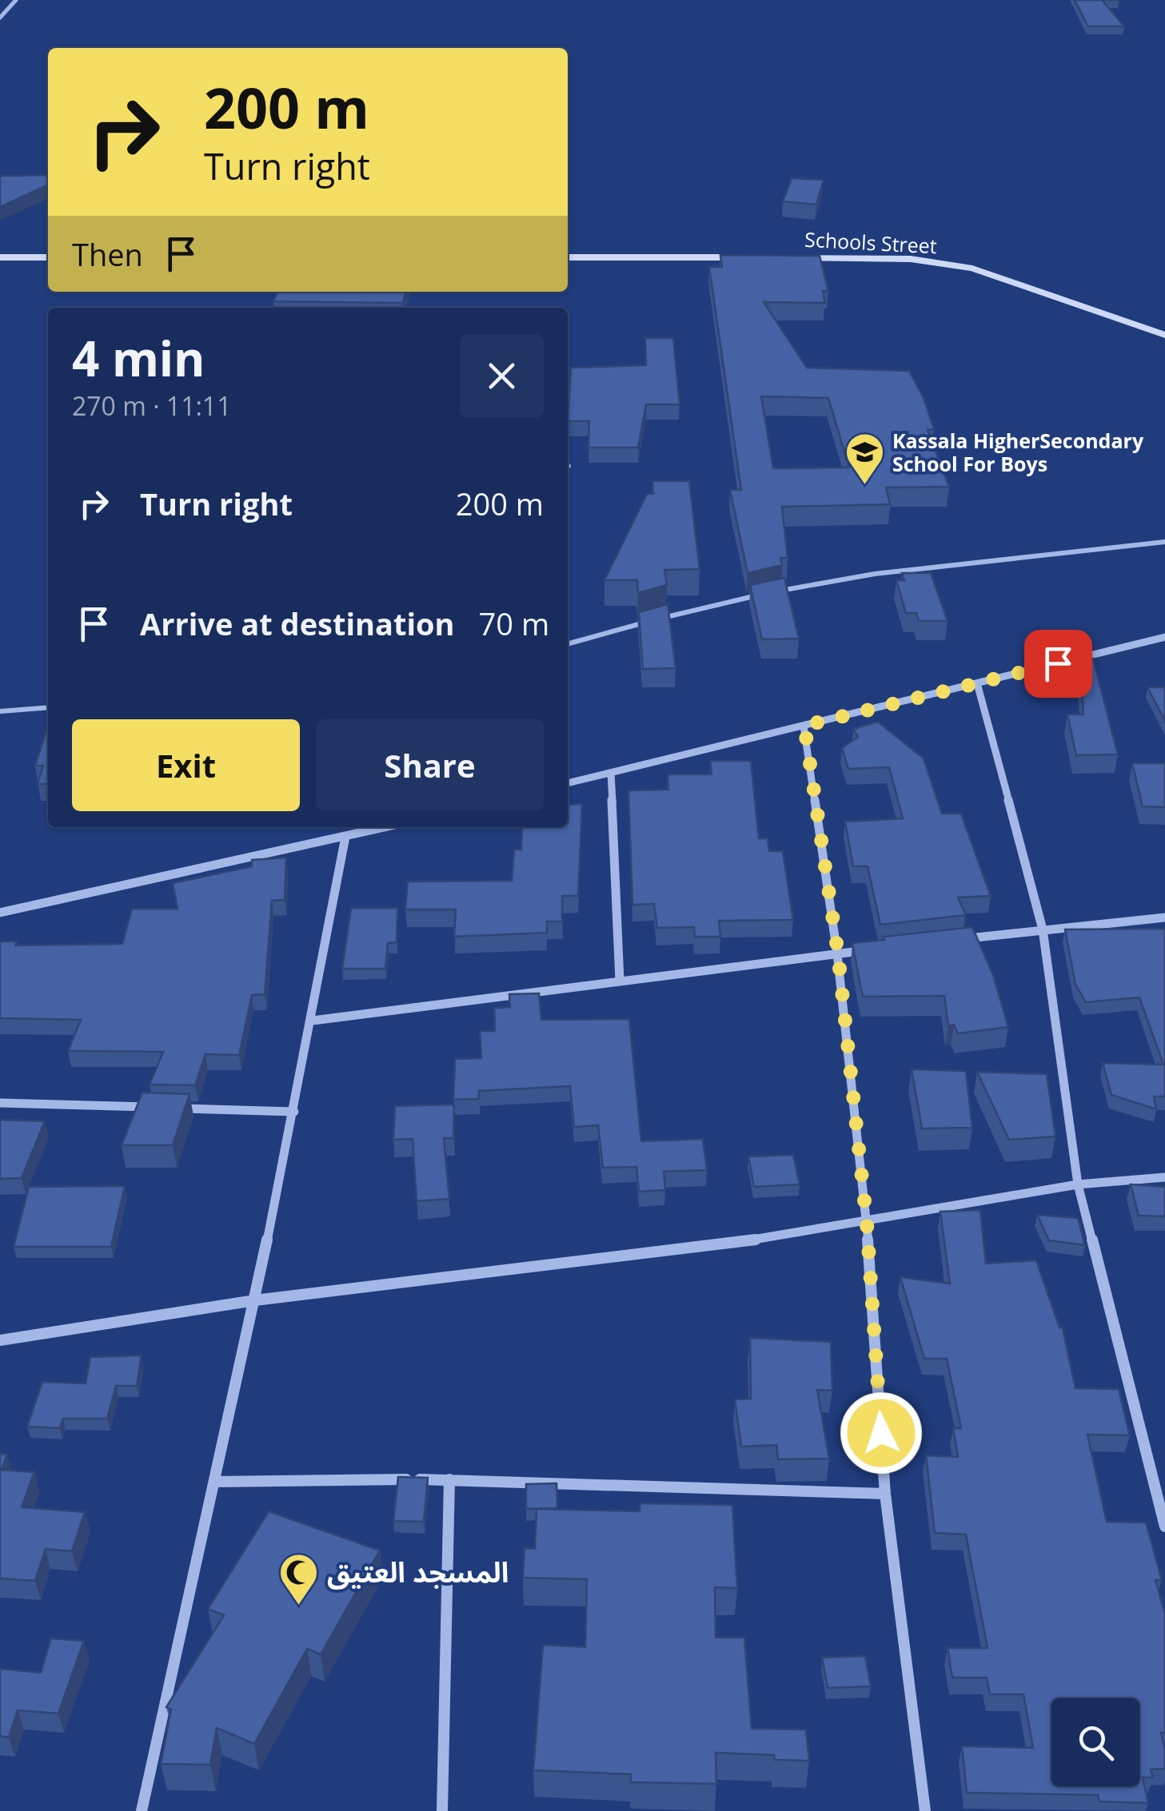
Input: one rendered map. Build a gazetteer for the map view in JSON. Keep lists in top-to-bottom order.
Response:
{
  "streets": {
    "street": ["Schools Street"]
  },
  "places": {
    "school or university": ["Kassala HigherSecondary School For Boys"],
    "mosque": ["المسجد العتيق"]
  },
  "page": {
    "turn": ["200 m", "Turn right"],
    "then": "Then",
    "heading": ["4 min", "270 m · 11:11"],
    "list": [
      {
        "name": "Turn right",
        "value": "200 m"
      },
      {
        "name": "Arrive at destination",
        "value": "70 m"
      }
    ],
    "buttons": ["Exit", "Share"]
  }
}
